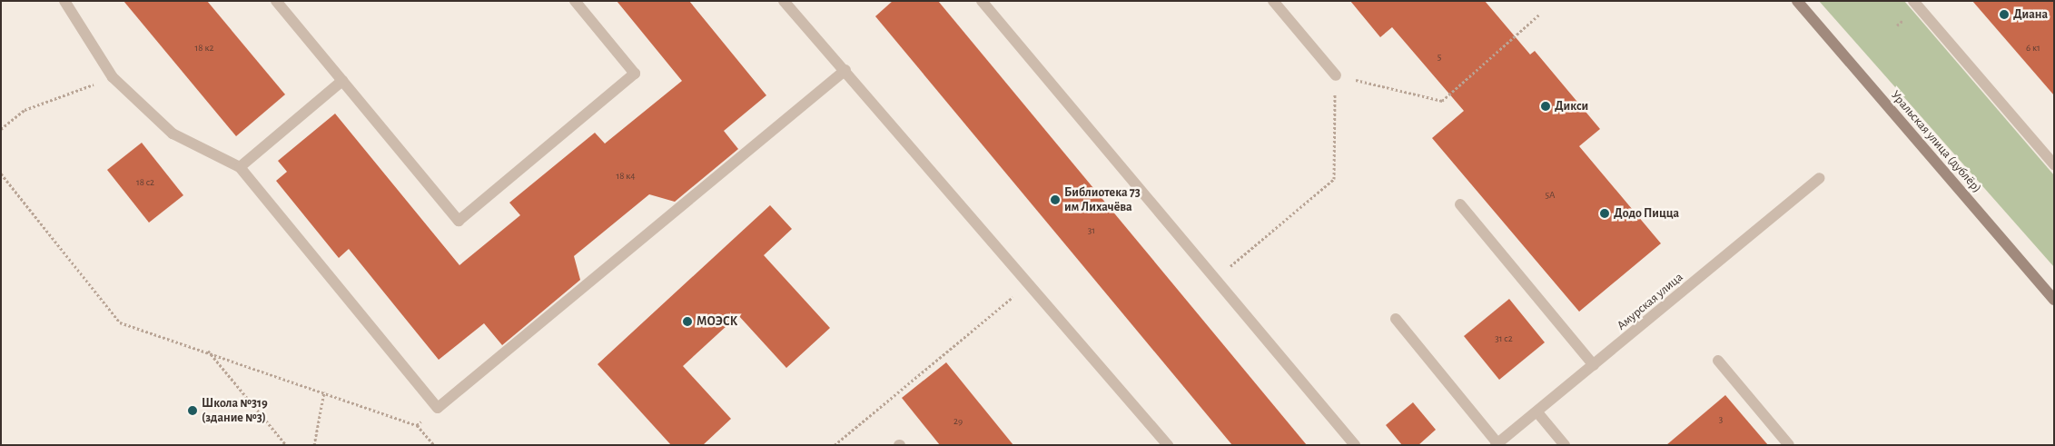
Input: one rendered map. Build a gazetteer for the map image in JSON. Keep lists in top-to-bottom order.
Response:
{
  "streets": {
    "main road": ["Уральская улица (дублёр)"],
    "street": ["Амурская улица"]
  },
  "places": [
    "Диана",
    "Дикси",
    "Библиотека 73 им Лихачёва",
    "Додо Пицца",
    "МОЭСК",
    "Школа №319 (здание №3)"
  ],
  "house_numbers": [
    "18 к2",
    "6 к1",
    "5",
    "18 к4",
    "18 c2",
    "5А",
    "31",
    "31 с2",
    "3",
    "29"
  ]
}
